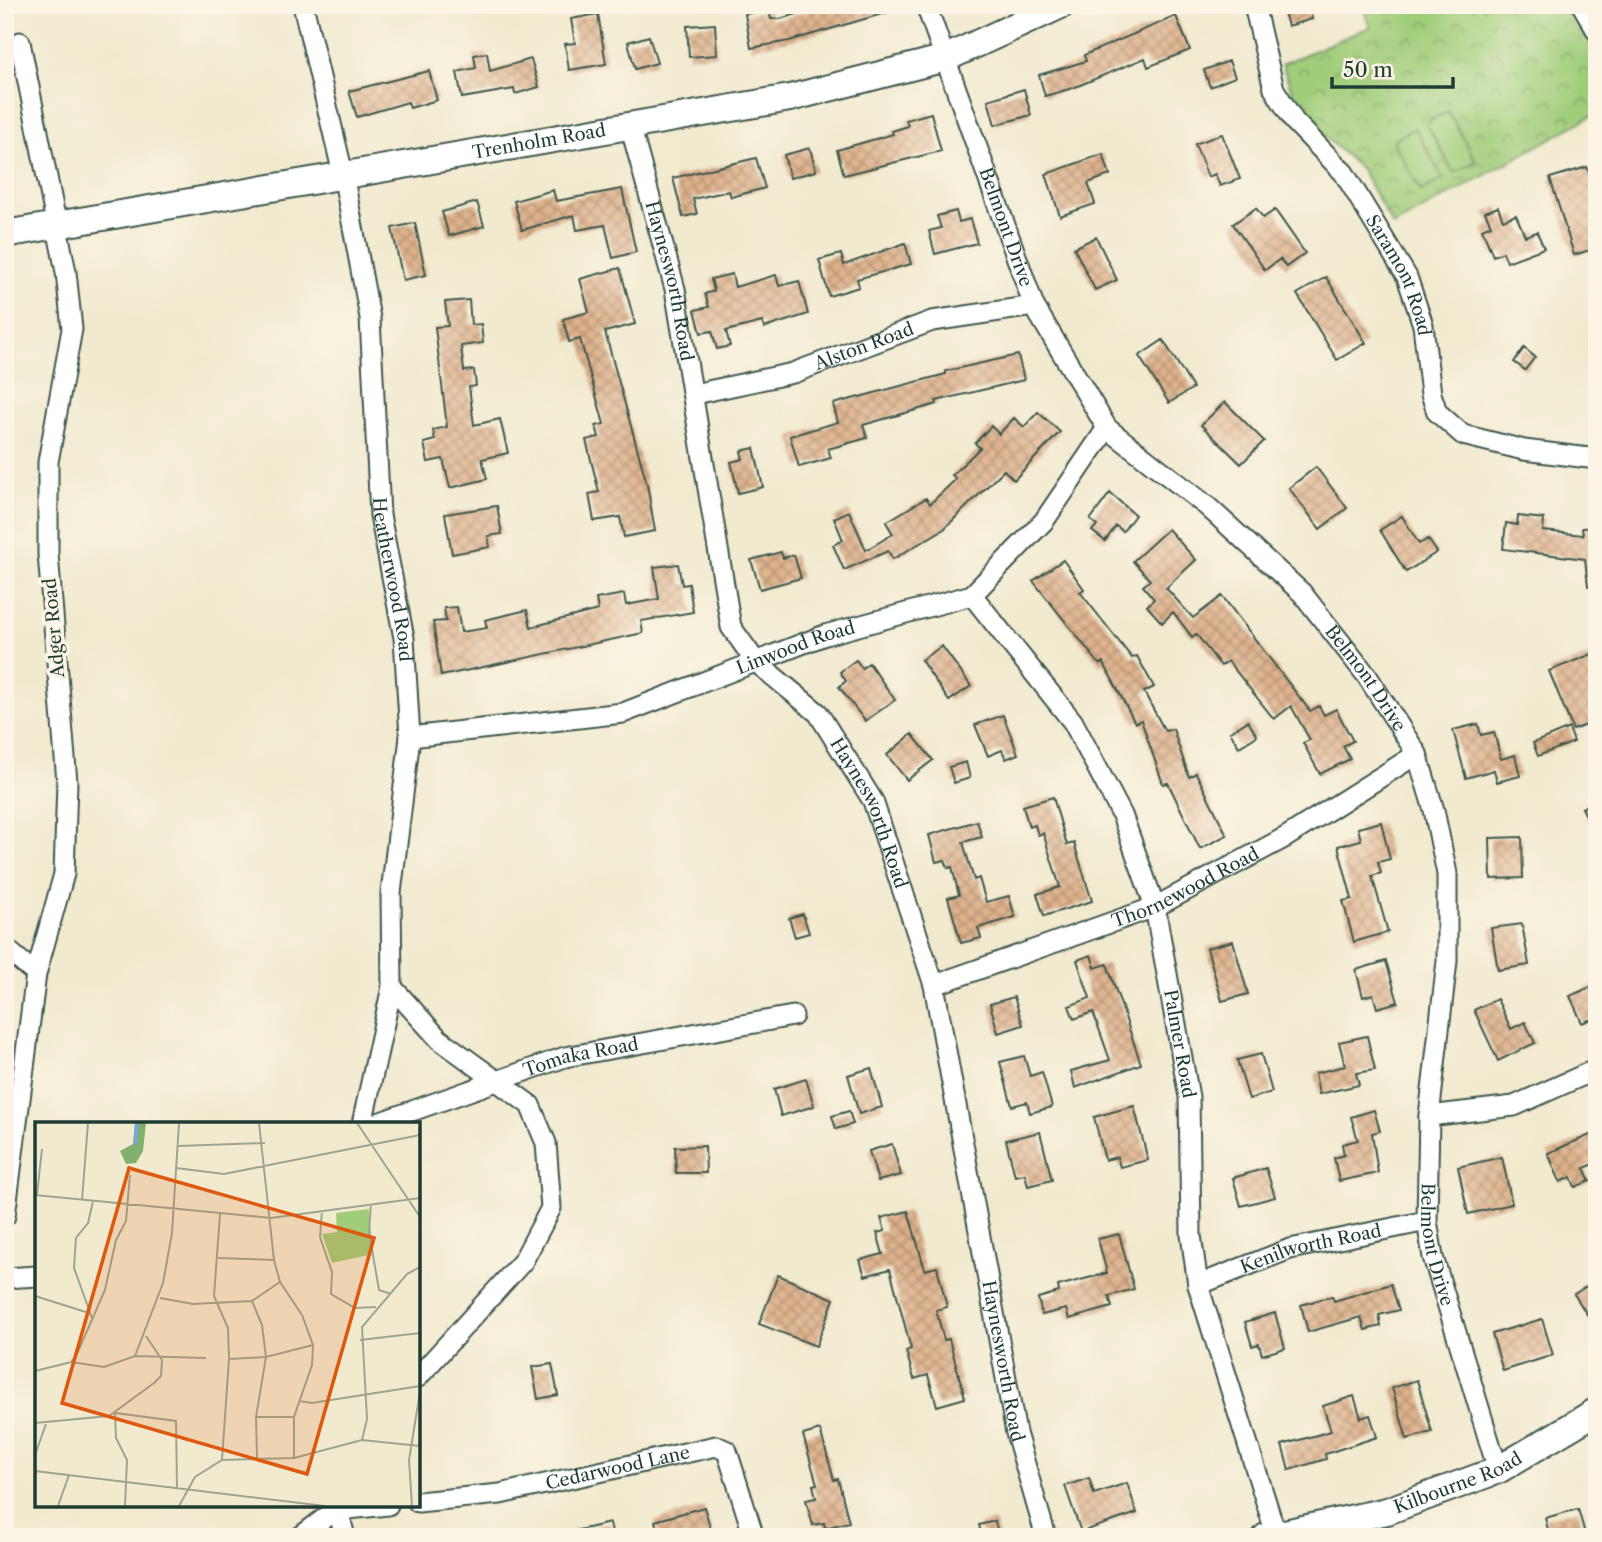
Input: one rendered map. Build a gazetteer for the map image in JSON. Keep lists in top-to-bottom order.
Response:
{
  "streets": {
    "main road": ["Trenholm Road", "Kilbourne Road"],
    "street": [
      "Belmont Drive",
      "Saramont Road",
      "Haynesworth Road",
      "Alston Road",
      "Heatherwood Road",
      "Adger Road",
      "Linwood Road",
      "Thornewood Road",
      "Palmer Road",
      "Tomaka Road",
      "Kenilworth Road",
      "Cedarwood Lane"
    ]
  },
  "crossings": [
    ["Trenholm Road", "Belmont Drive"],
    ["Trenholm Road", "Haynesworth Road"],
    ["Trenholm Road", "Heatherwood Road"],
    ["Trenholm Road", "Adger Road"],
    ["Belmont Drive", "Alston Road"],
    ["Belmont Drive", "Thornewood Road"],
    ["Belmont Drive", "Kenilworth Road"],
    ["Belmont Drive", "Kilbourne Road"],
    ["Haynesworth Road", "Alston Road"],
    ["Haynesworth Road", "Linwood Road"],
    ["Haynesworth Road", "Thornewood Road"],
    ["Heatherwood Road", "Linwood Road"],
    ["Linwood Road", "Palmer Road"],
    ["Thornewood Road", "Palmer Road"],
    ["Palmer Road", "Kenilworth Road"],
    ["Palmer Road", "Kilbourne Road"]
  ],
  "scale_bar": "50 m"
}
